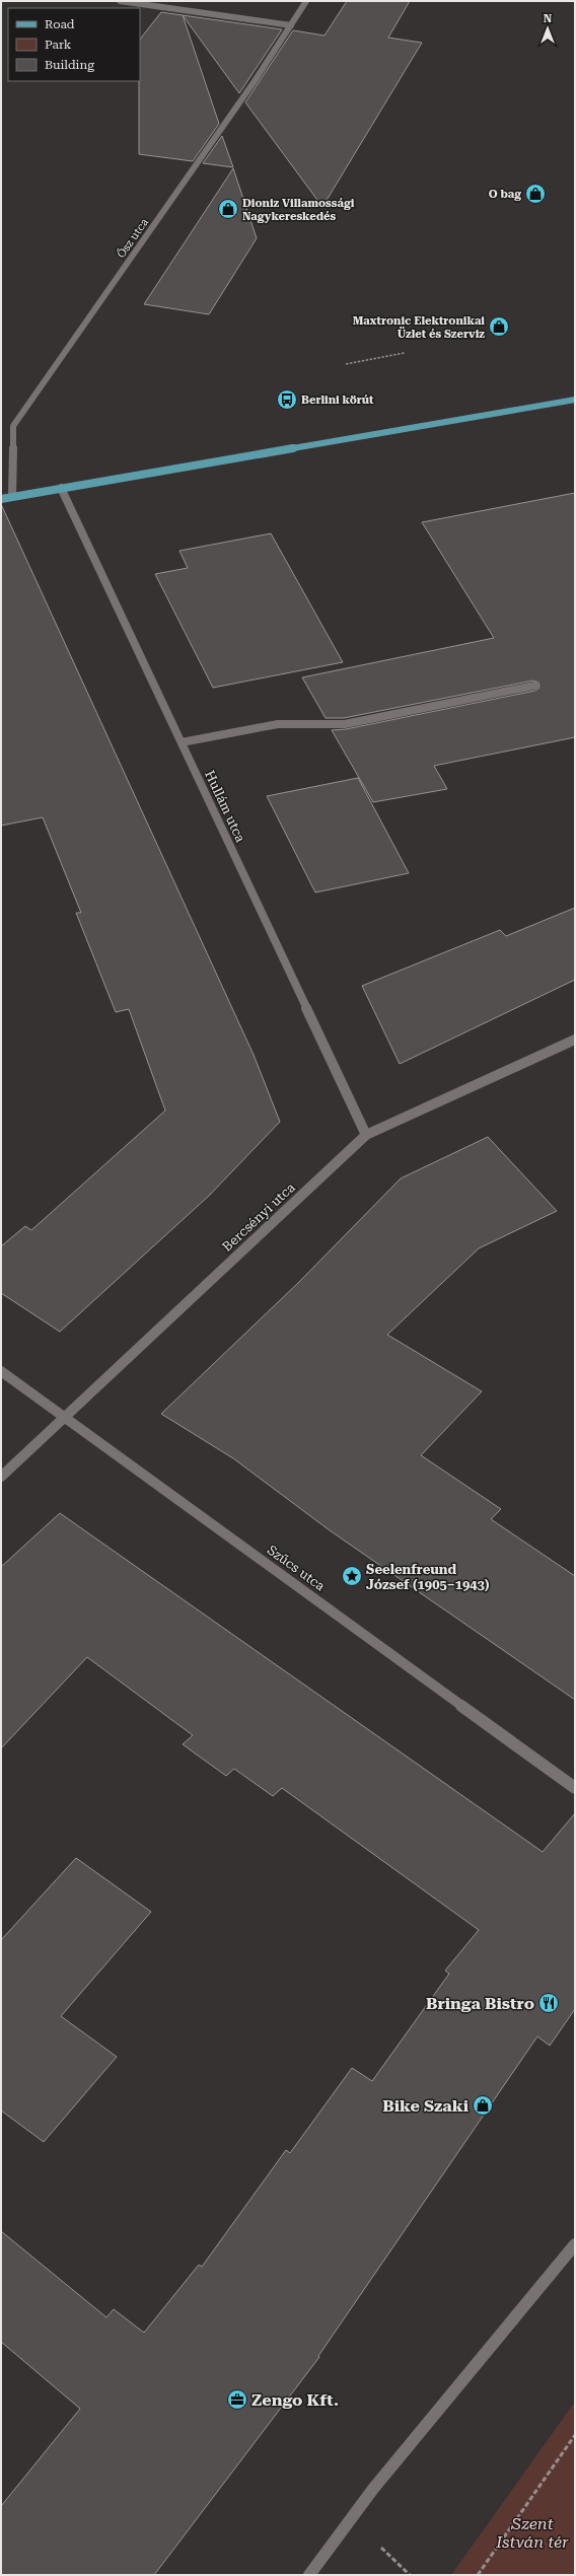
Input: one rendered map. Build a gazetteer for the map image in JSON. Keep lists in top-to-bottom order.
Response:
{
  "streets": {
    "street": [
      "Ősz utca",
      "Hullám utca",
      "Bercsényi utca",
      "Szűcs utca"
    ]
  },
  "crossings": [
    ["Hullám utca", "Bercsényi utca"],
    ["Bercsényi utca", "Szűcs utca"]
  ],
  "parks": ["Szent István tér"],
  "places": {
    "shop": [
      "O bag",
      "Dioniz Villamossági Nagykereskedés",
      "Maxtronic Elektronikai Üzlet és Szerviz",
      "Bike Szaki"
    ],
    "bus stop": ["Berlini körút"],
    "place": ["Seelenfreund József (1905–1943)"],
    "restaurant": ["Bringa Bistro"],
    "office": ["Zengo Kft."]
  },
  "legend": ["Road", "Park", "Building"],
  "north": "top"
}
